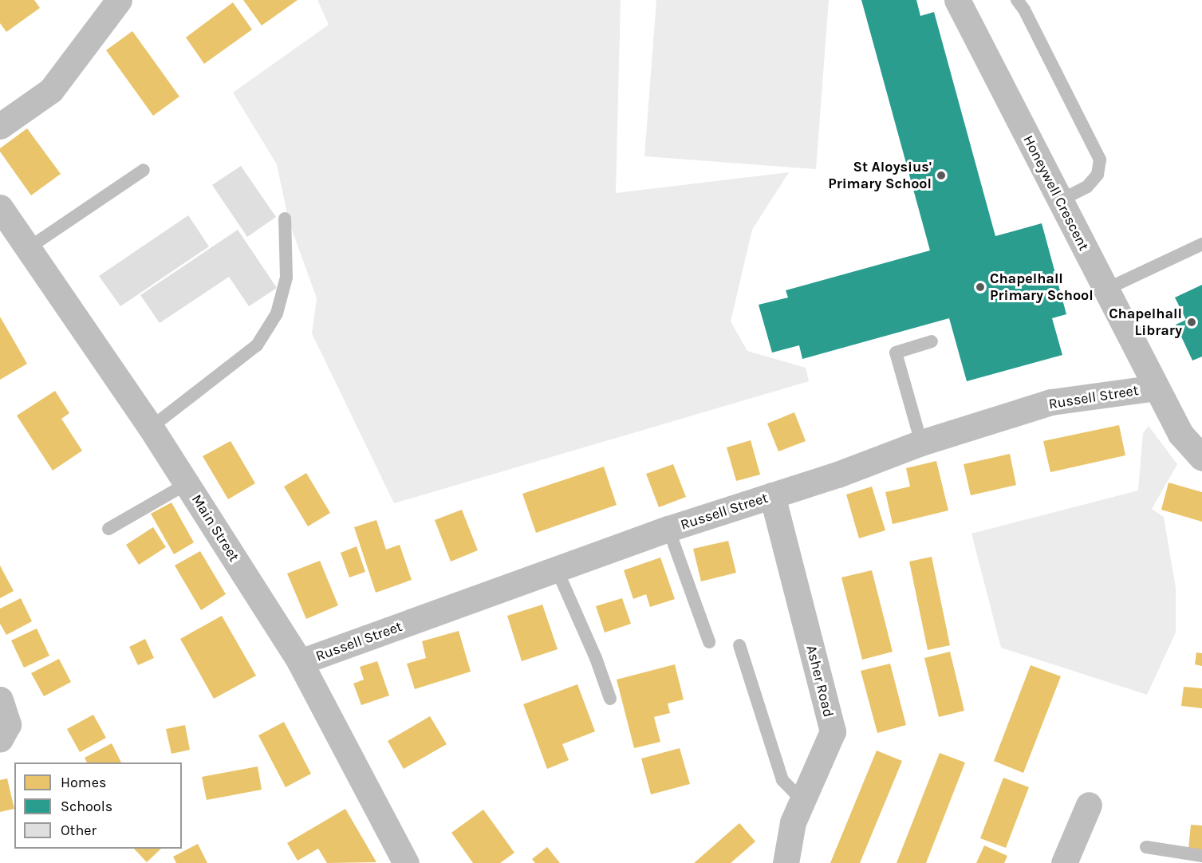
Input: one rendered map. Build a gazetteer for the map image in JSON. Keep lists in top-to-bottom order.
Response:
{
  "streets": {
    "street": [
      "Honeywell Crescent",
      "Russell Street",
      "Main Street",
      "Asher Road"
    ]
  },
  "crossings": [
    ["Honeywell Crescent", "Russell Street"],
    ["Russell Street", "Main Street"],
    ["Russell Street", "Asher Road"]
  ],
  "places": ["St Aloysius' Primary School", "Chapelhall Primary School", "Chapelhall Library"],
  "legend": ["Homes", "Schools", "Other"]
}
